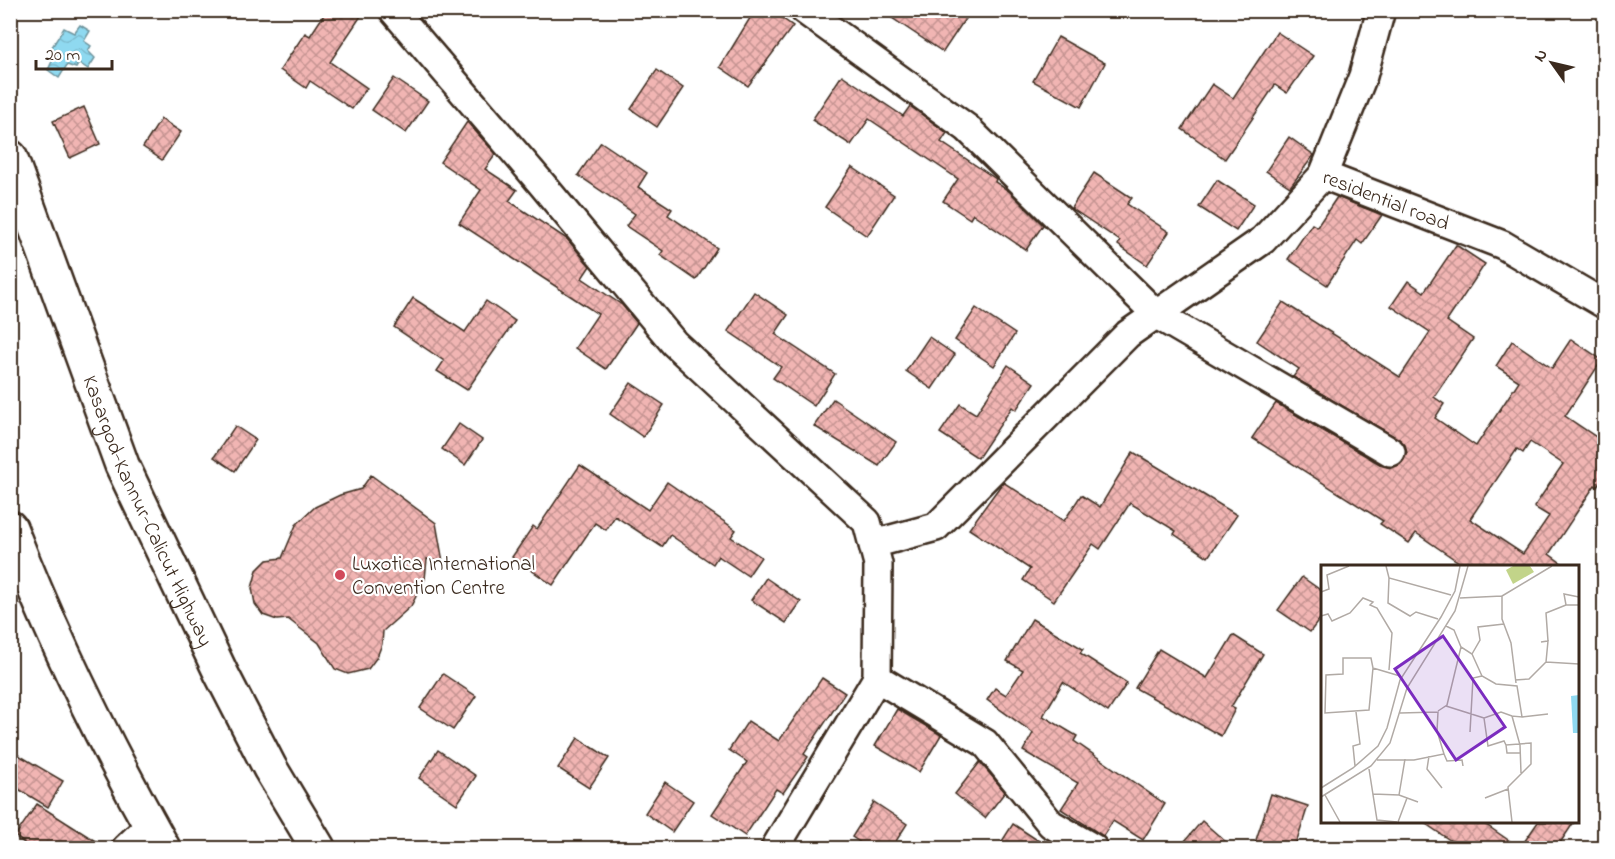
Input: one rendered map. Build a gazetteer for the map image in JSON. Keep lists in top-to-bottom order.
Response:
{
  "streets": {
    "highway": ["Kasargod-Kannur-Calicut Highway"],
    "street": ["residential road"]
  },
  "places": ["Luxotica International Convention Centre"],
  "scale_bar": "20 m",
  "north": "top left"
}
